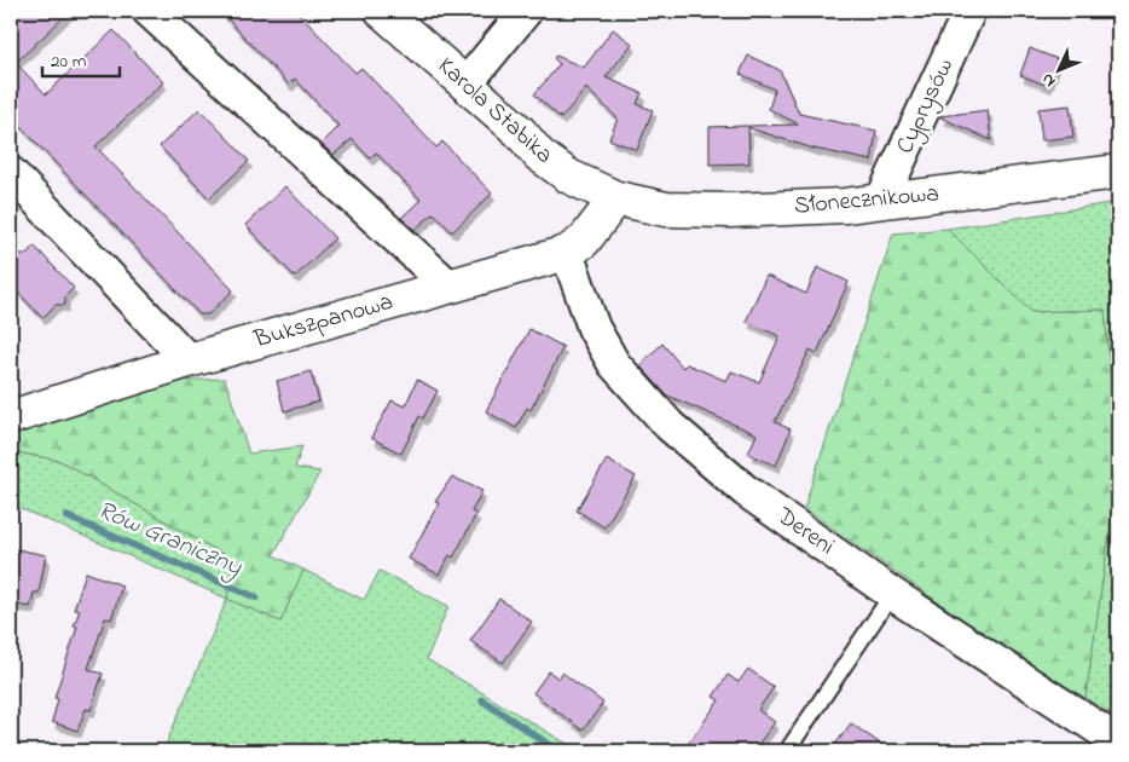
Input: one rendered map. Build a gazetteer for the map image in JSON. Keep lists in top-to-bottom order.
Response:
{
  "streets": {
    "street": [
      "Cyprysów",
      "Karola Stabika",
      "Słonecznikowa",
      "Bukszpanowa",
      "Dereni"
    ]
  },
  "crossings": [
    ["Cyprysów", "Słonecznikowa"],
    ["Karola Stabika", "Słonecznikowa"],
    ["Karola Stabika", "Bukszpanowa"],
    ["Słonecznikowa", "Bukszpanowa"],
    ["Bukszpanowa", "Dereni"]
  ],
  "water": ["Rów Graniczny"],
  "scale_bar": "20 m",
  "north": "bottom left"
}
